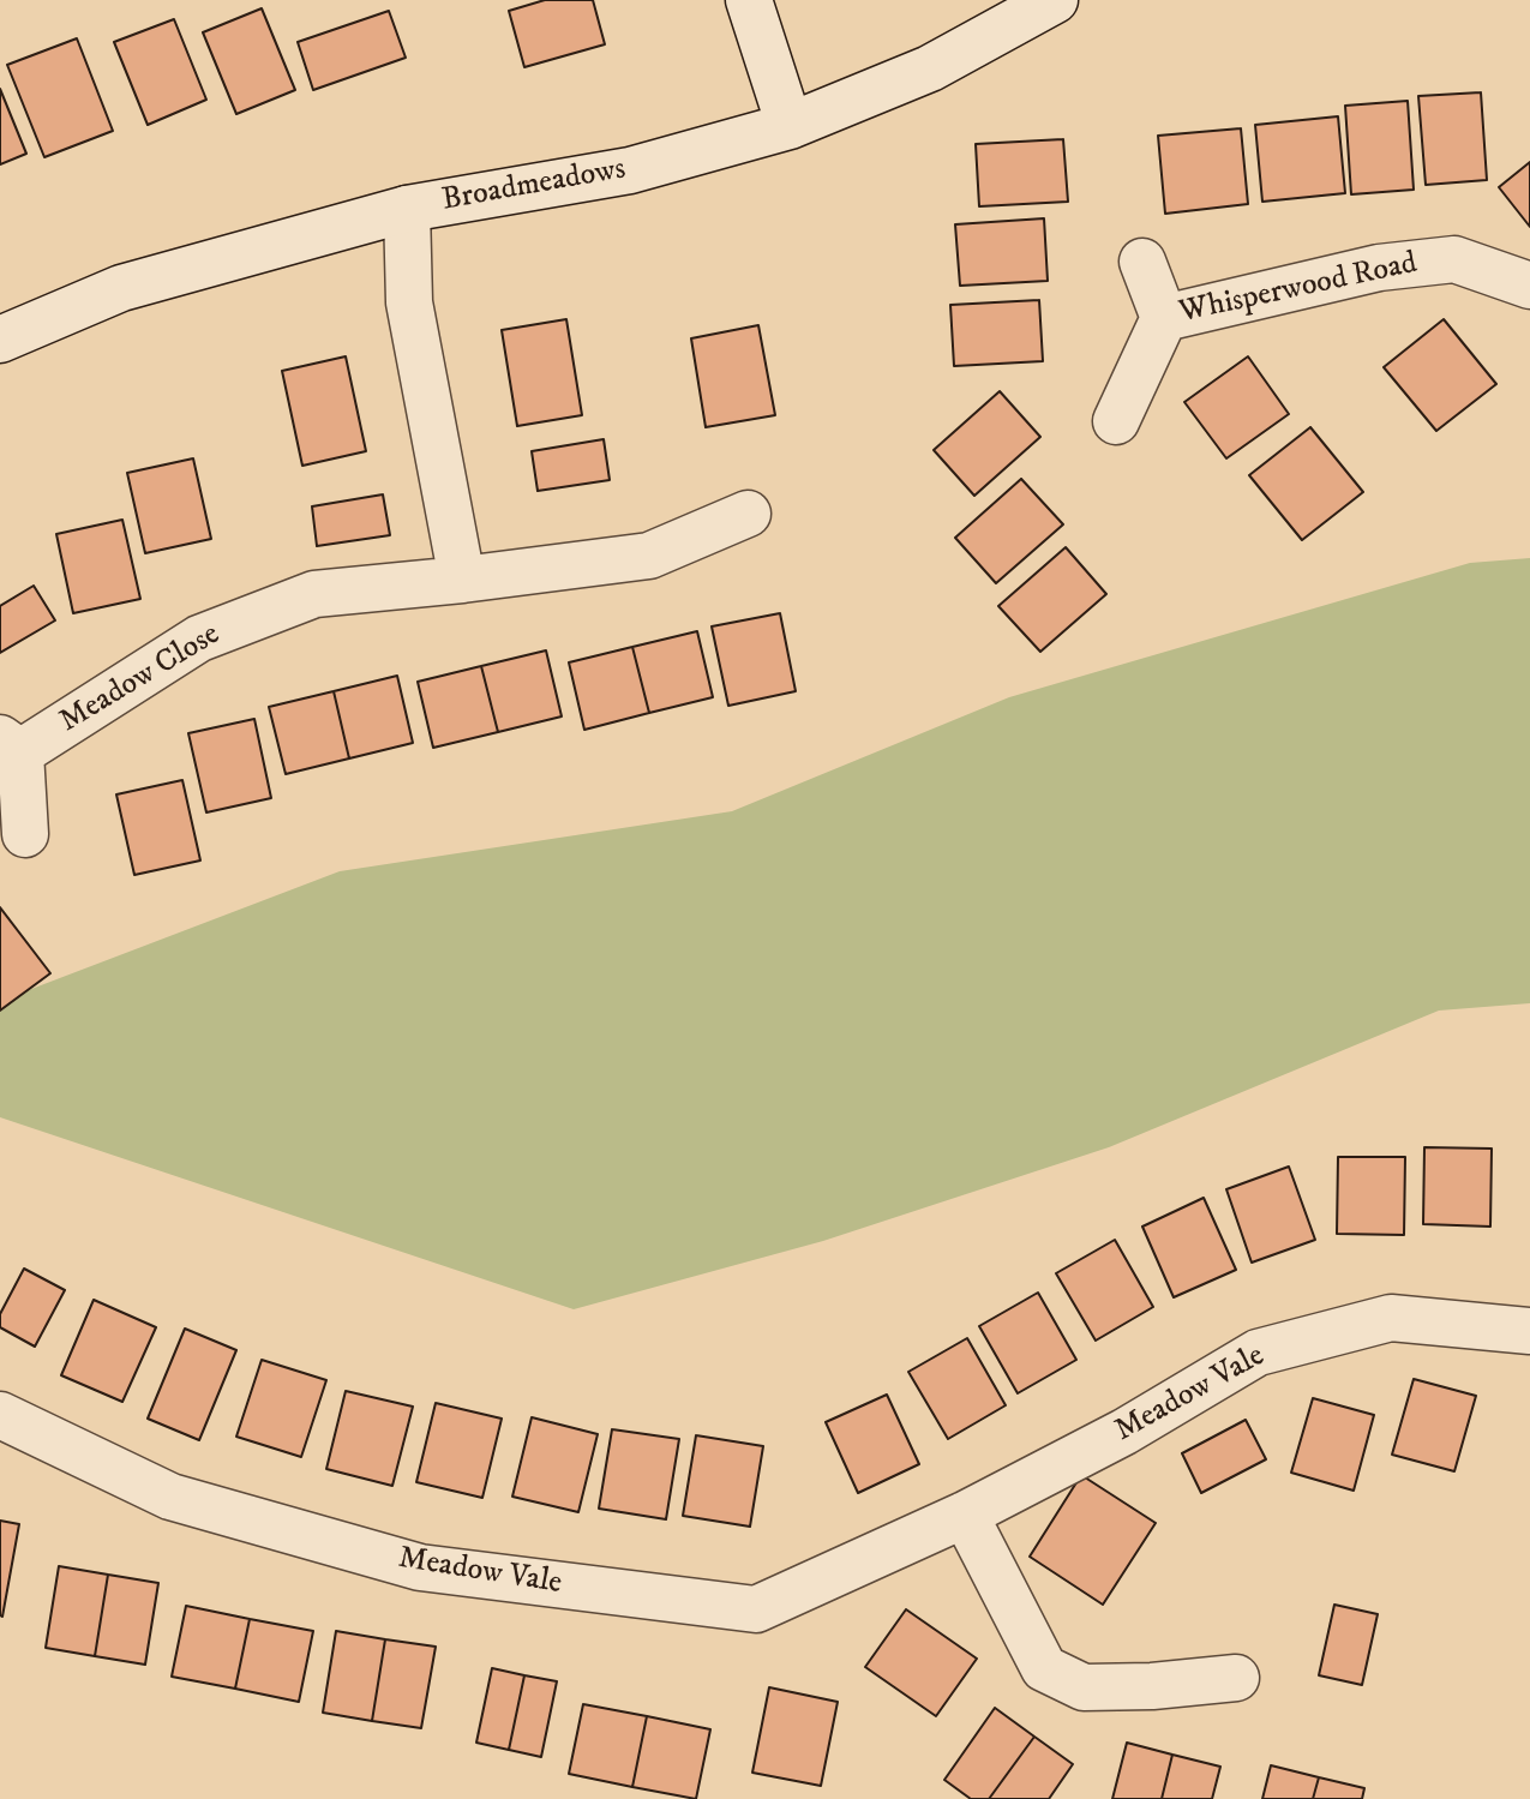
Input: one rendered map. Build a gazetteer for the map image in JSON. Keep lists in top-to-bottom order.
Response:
{
  "streets": {
    "street": [
      "Broadmeadows",
      "Whisperwood Road",
      "Meadow Close",
      "Meadow Vale"
    ]
  }
}
